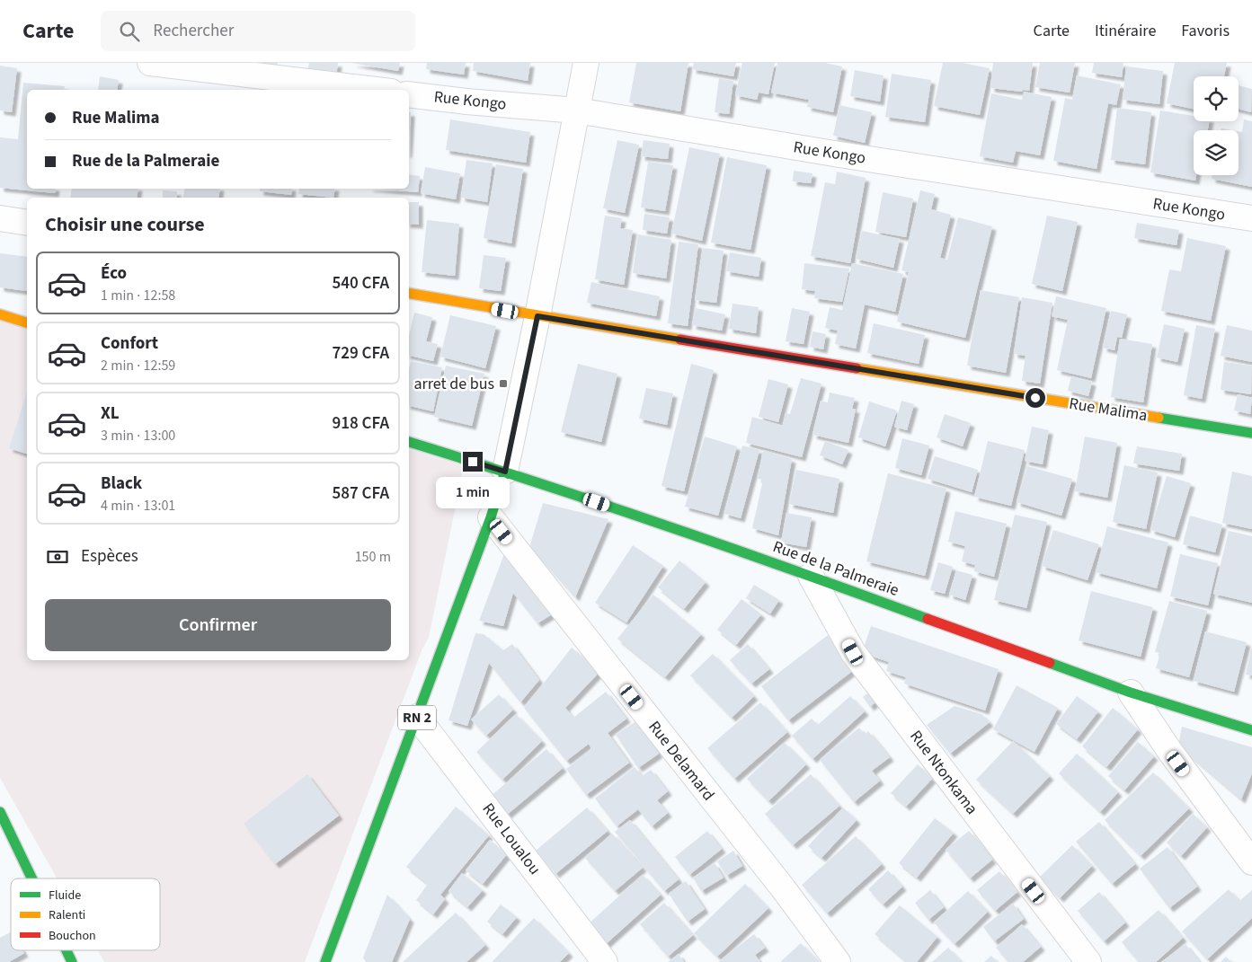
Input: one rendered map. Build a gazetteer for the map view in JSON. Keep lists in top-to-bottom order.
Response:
{
  "streets": {
    "main road": ["Rue Malima", "Rue de la Palmeraie", "RN 2"],
    "street": [
      "Rue Kongo",
      "Rue Delamard",
      "Rue Ntonkama",
      "Rue Loualou"
    ]
  },
  "crossings": [
    ["Rue de la Palmeraie", "RN 2"],
    ["Rue de la Palmeraie", "Rue Ntonkama"],
    ["RN 2", "Rue Delamard"],
    ["RN 2", "Rue Loualou"]
  ],
  "places": {
    "transit": ["arret de bus"]
  },
  "legend": ["Fluide", "Ralenti", "Bouchon"],
  "page": {
    "header": "Carte",
    "search": "Rechercher",
    "nav": ["Carte", "Itinéraire", "Favoris"],
    "banner": ["Rue Malima", "Rue de la Palmeraie"],
    "heading": "Choisir une course",
    "list": [
      {
        "name": "Éco",
        "note": "1 min · 12:58",
        "value": "540 CFA"
      },
      {
        "name": "Confort",
        "note": "2 min · 12:59",
        "value": "729 CFA"
      },
      {
        "name": "XL",
        "note": "3 min · 13:00",
        "value": "918 CFA"
      },
      {
        "name": "Black",
        "note": "4 min · 13:01",
        "value": "587 CFA"
      }
    ],
    "bubble": "1 min",
    "pay": ["Espèces", "150 m"],
    "buttons": "Confirmer"
  }
}
